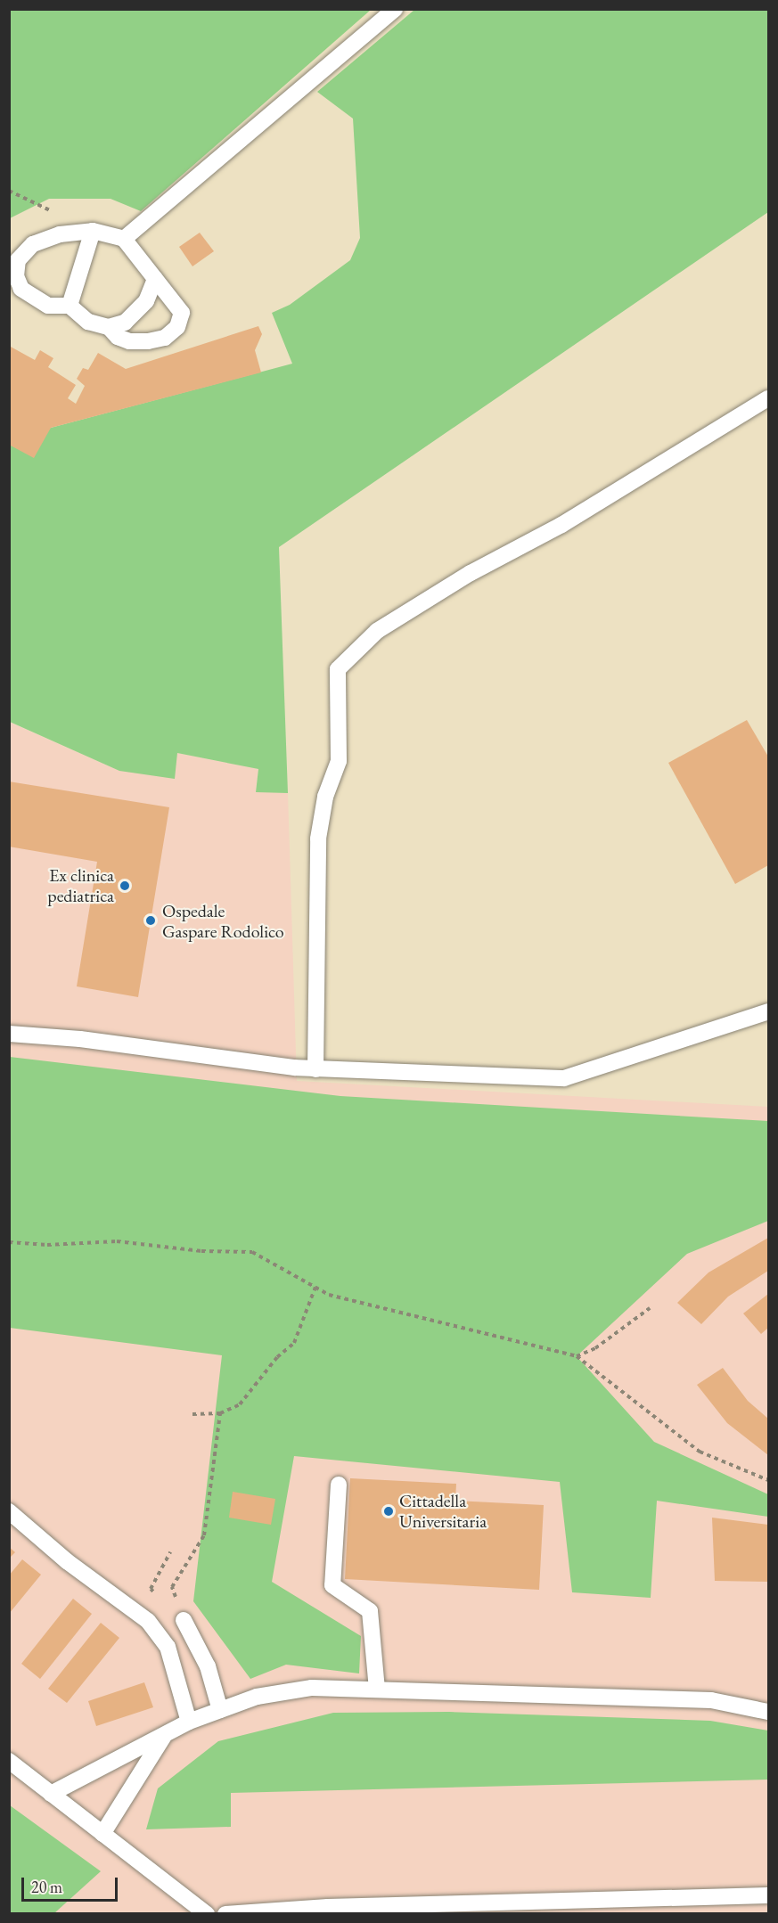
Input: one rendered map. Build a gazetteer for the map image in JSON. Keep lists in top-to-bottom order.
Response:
{
  "places": ["Ex clinica pediatrica", "Ospedale Gaspare Rodolico", "Cittadella Universitaria"],
  "scale_bar": "20 m"
}
